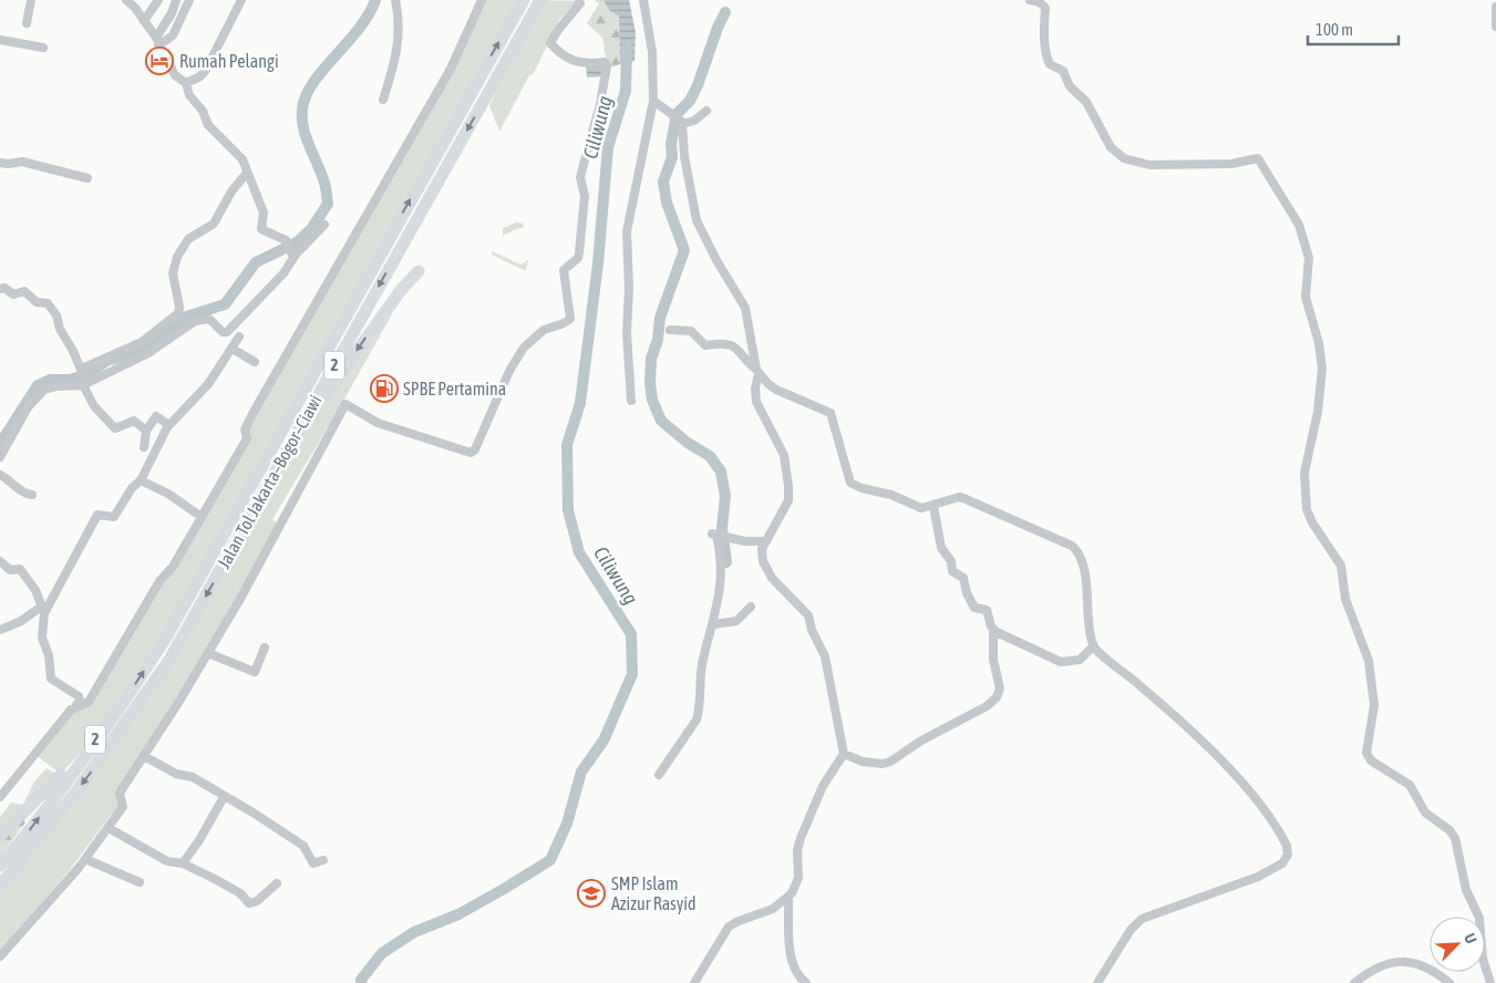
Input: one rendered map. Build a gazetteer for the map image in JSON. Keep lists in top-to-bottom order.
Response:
{
  "streets": {
    "highway": ["2", "Jalan Tol Jakarta–Bogor–Ciawi"]
  },
  "water": ["Ciliwung"],
  "places": {
    "hotel": ["Rumah Pelangi"],
    "fuel station": ["SPBE Pertamina"],
    "school or university": ["SMP Islam Azizur Rasyid"]
  },
  "scale_bar": "100 m",
  "north": "top right"
}
